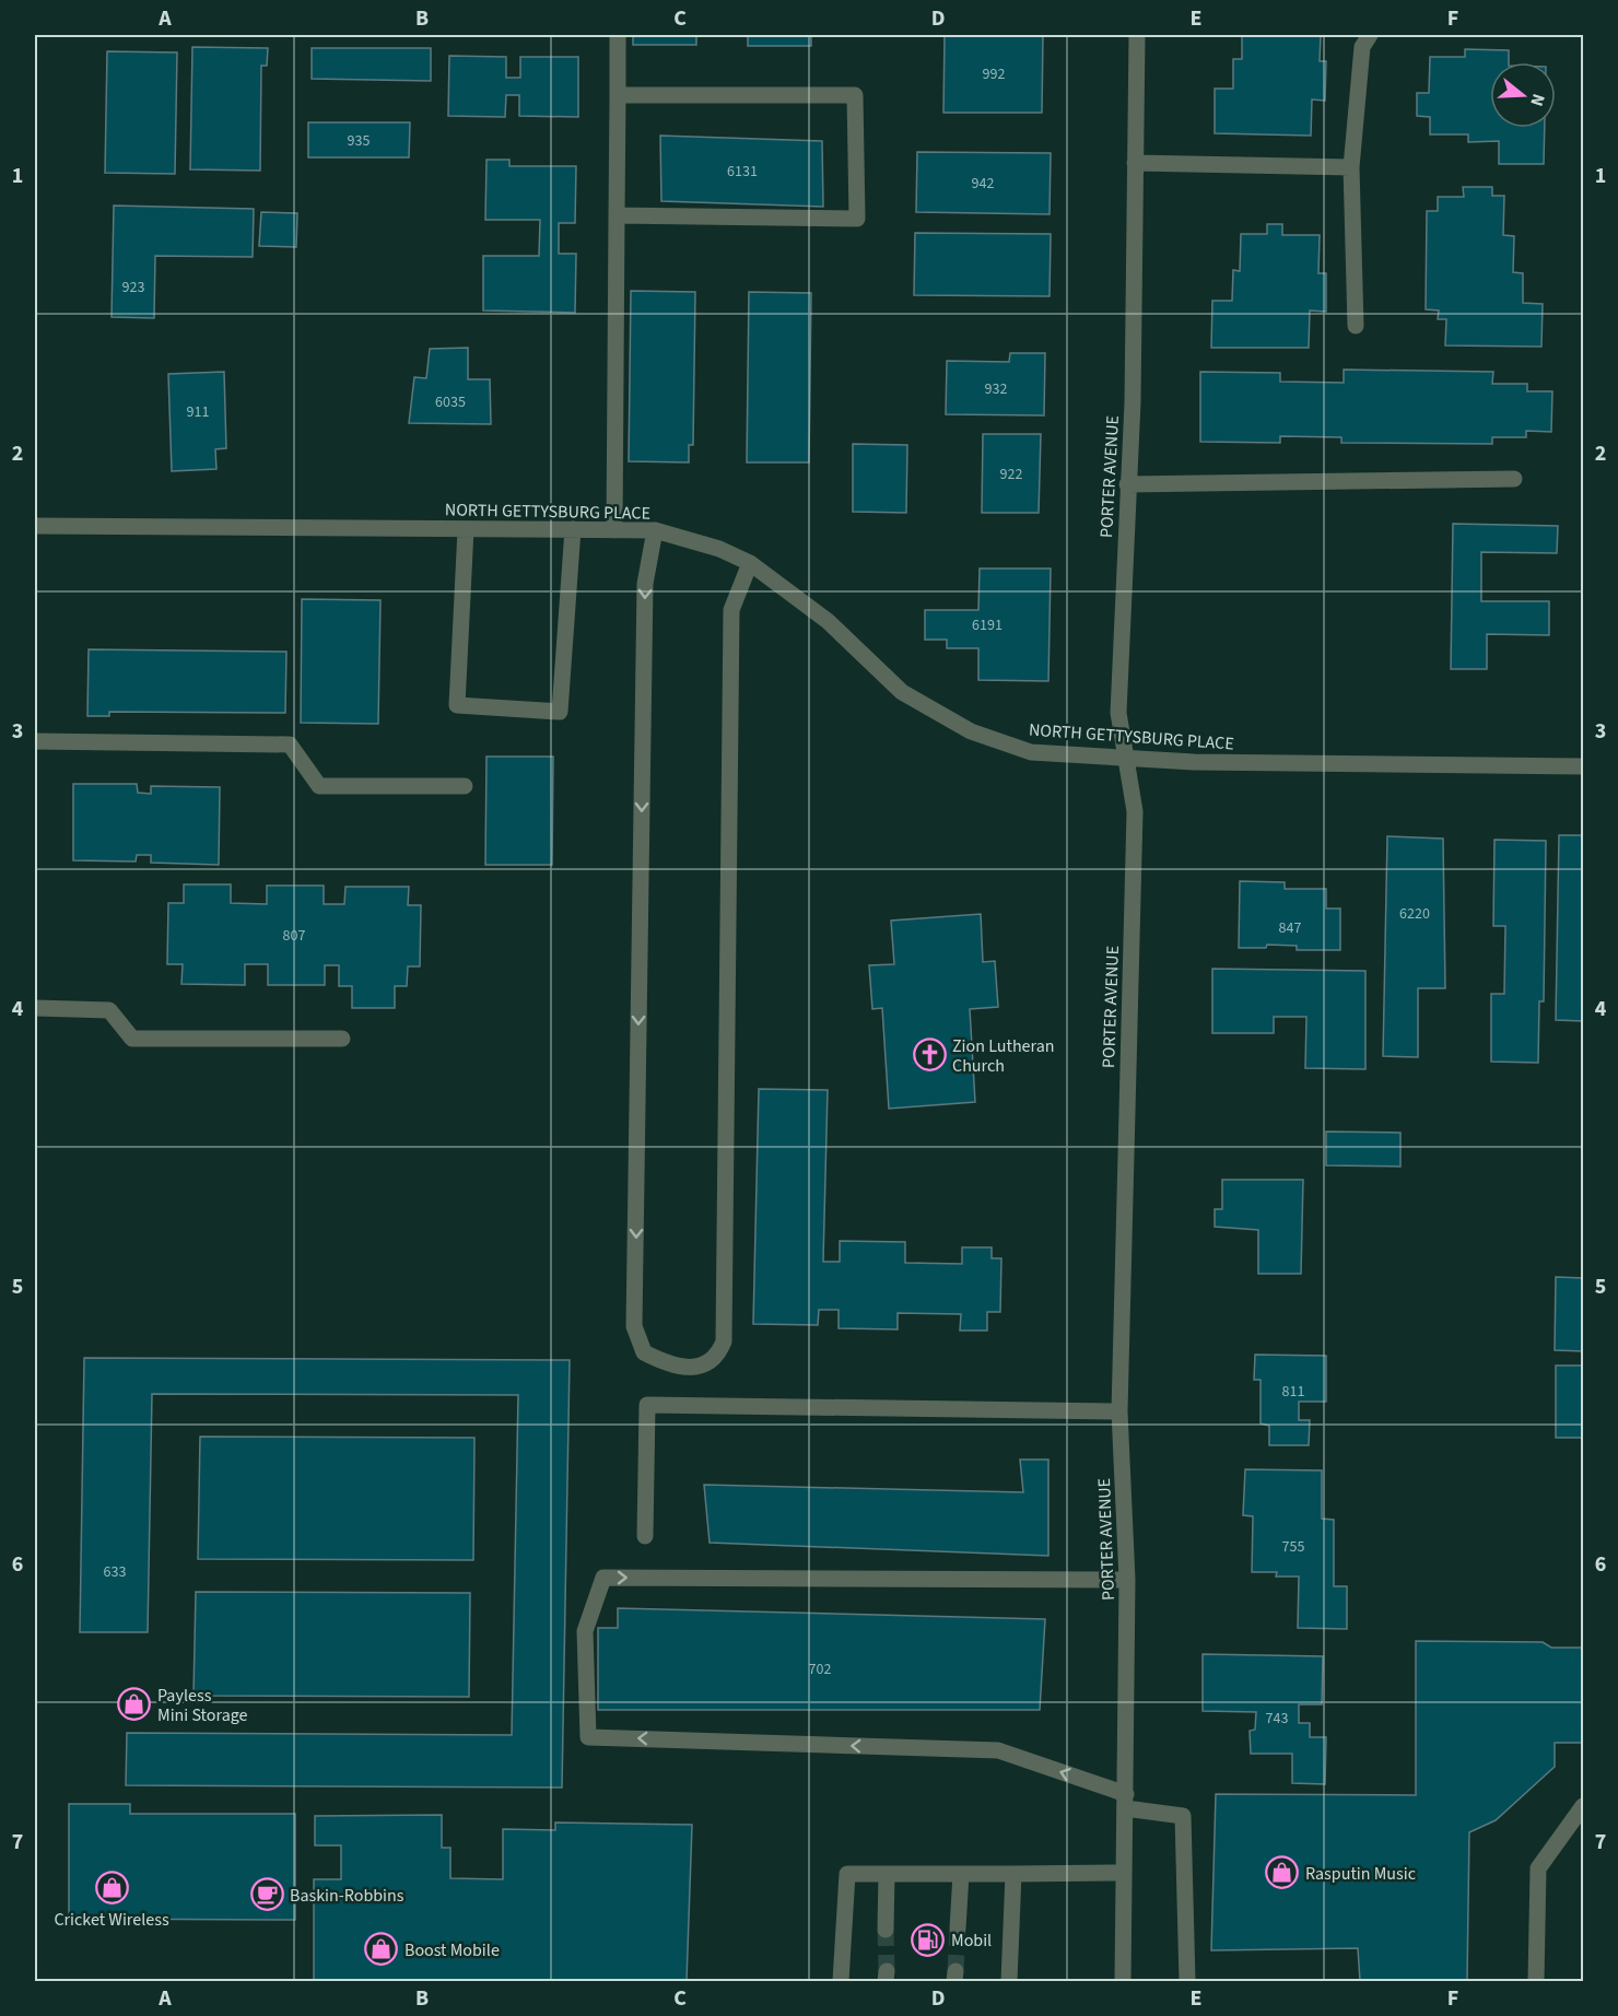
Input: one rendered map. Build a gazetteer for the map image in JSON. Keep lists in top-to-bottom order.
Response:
{
  "streets": {
    "street": ["PORTER AVENUE", "NORTH GETTYSBURG PLACE"]
  },
  "crossings": [
    ["PORTER AVENUE", "NORTH GETTYSBURG PLACE"]
  ],
  "places": {
    "church": ["Zion Lutheran Church"],
    "shop": [
      "Payless Mini Storage",
      "Rasputin Music",
      "Cricket Wireless",
      "Boost Mobile"
    ],
    "cafe": ["Baskin-Robbins"],
    "fuel station": ["Mobil"]
  },
  "house_numbers": [
    "992",
    "935",
    "6131",
    "942",
    "923",
    "932",
    "6035",
    "911",
    "922",
    "6191",
    "6220",
    "847",
    "807",
    "811",
    "755",
    "633",
    "702",
    "743"
  ],
  "north": "right",
  "grid": {
    "columns": [
      "A",
      "B",
      "C",
      "D",
      "E",
      "F"
    ],
    "rows": [
      "1",
      "2",
      "3",
      "4",
      "5",
      "6",
      "7"
    ]
  }
}
